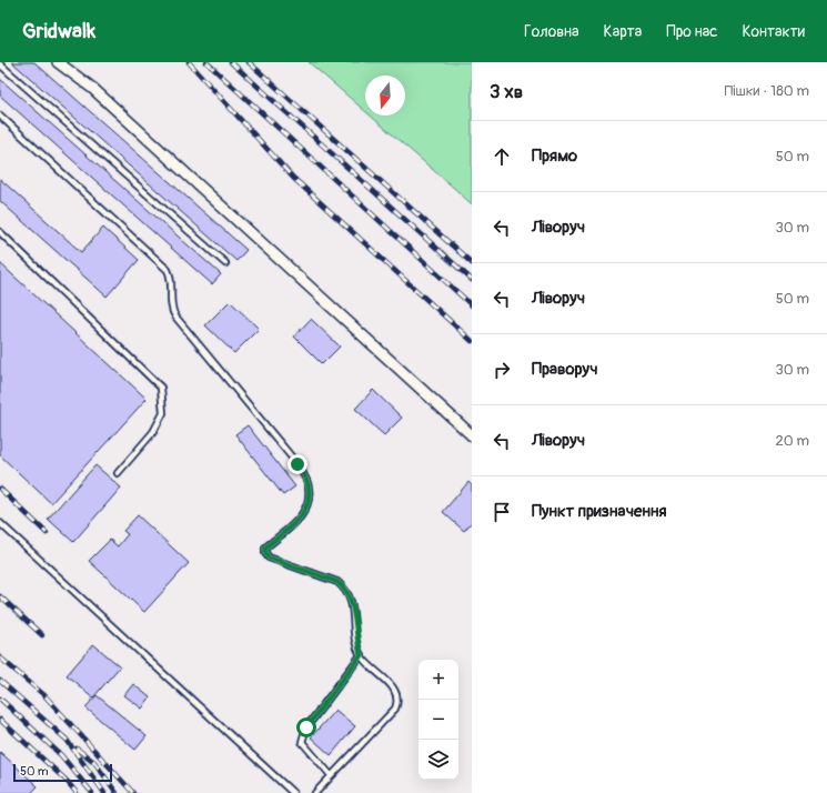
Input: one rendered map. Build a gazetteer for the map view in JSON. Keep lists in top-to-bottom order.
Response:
{
  "scale_bar": "50 m",
  "north": "bottom",
  "page": {
    "header": "Gridwalk",
    "nav": [
      "Головна",
      "Карта",
      "Про нас",
      "Контакти"
    ],
    "heading": ["3 хв", "Пішки · 180 m"],
    "list": [
      ["Прямо", "50 m"],
      ["Ліворуч", "30 m"],
      ["Ліворуч", "50 m"],
      ["Праворуч", "30 m"],
      ["Ліворуч", "20 m"],
      "Пункт призначення"
    ],
    "map_buttons": ["+", "−"],
    "scale": "50 m"
  }
}
